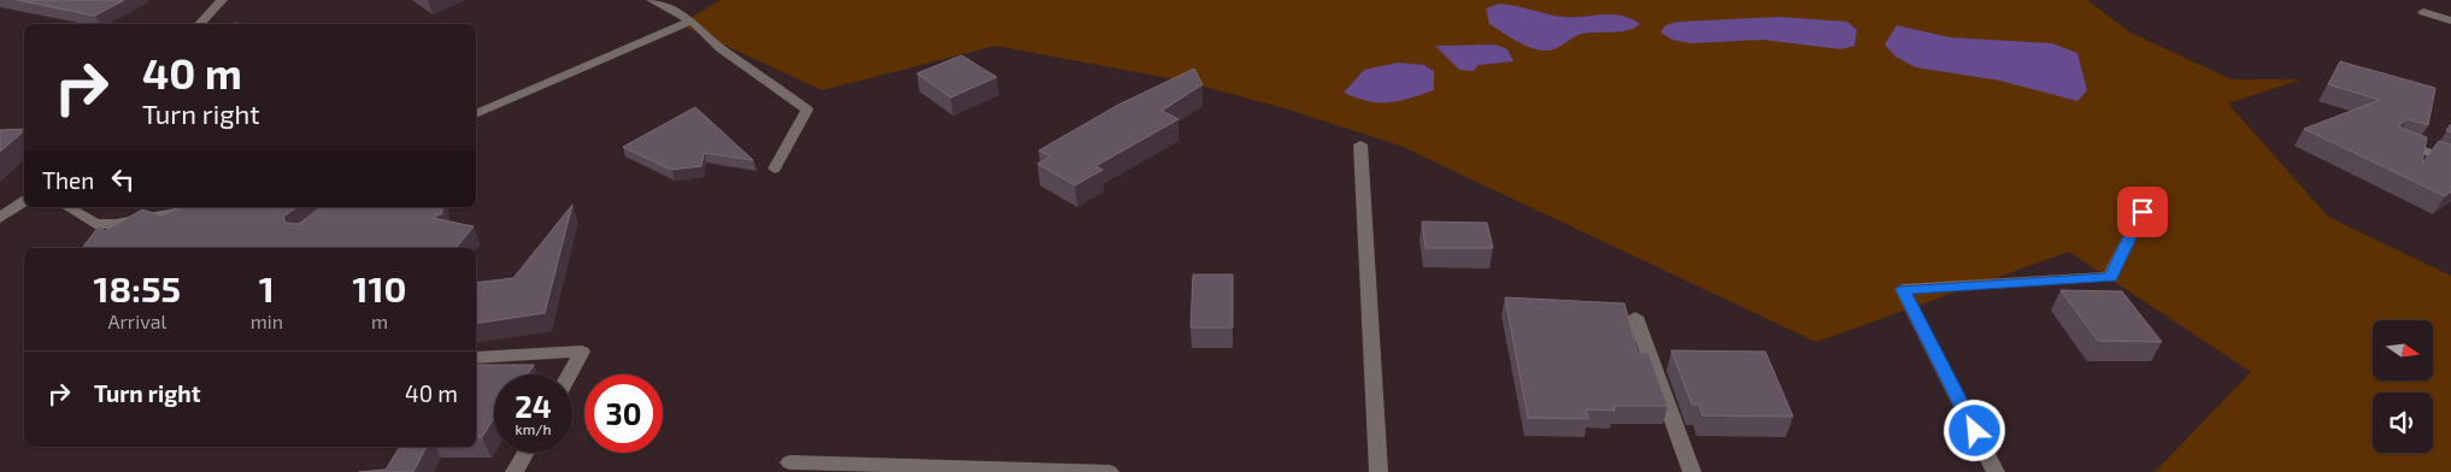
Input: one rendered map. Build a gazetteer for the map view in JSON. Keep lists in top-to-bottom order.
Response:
{
  "north": "right",
  "page": {
    "turn": ["40 m", "Turn right"],
    "then": "Then",
    "eta": [
      "18:55",
      "Arrival",
      "1",
      "min",
      "110",
      "m"
    ],
    "list": [
      {
        "name": "Turn right",
        "value": "40 m"
      }
    ],
    "speed": "24 km/h",
    "limit": "30"
  }
}
